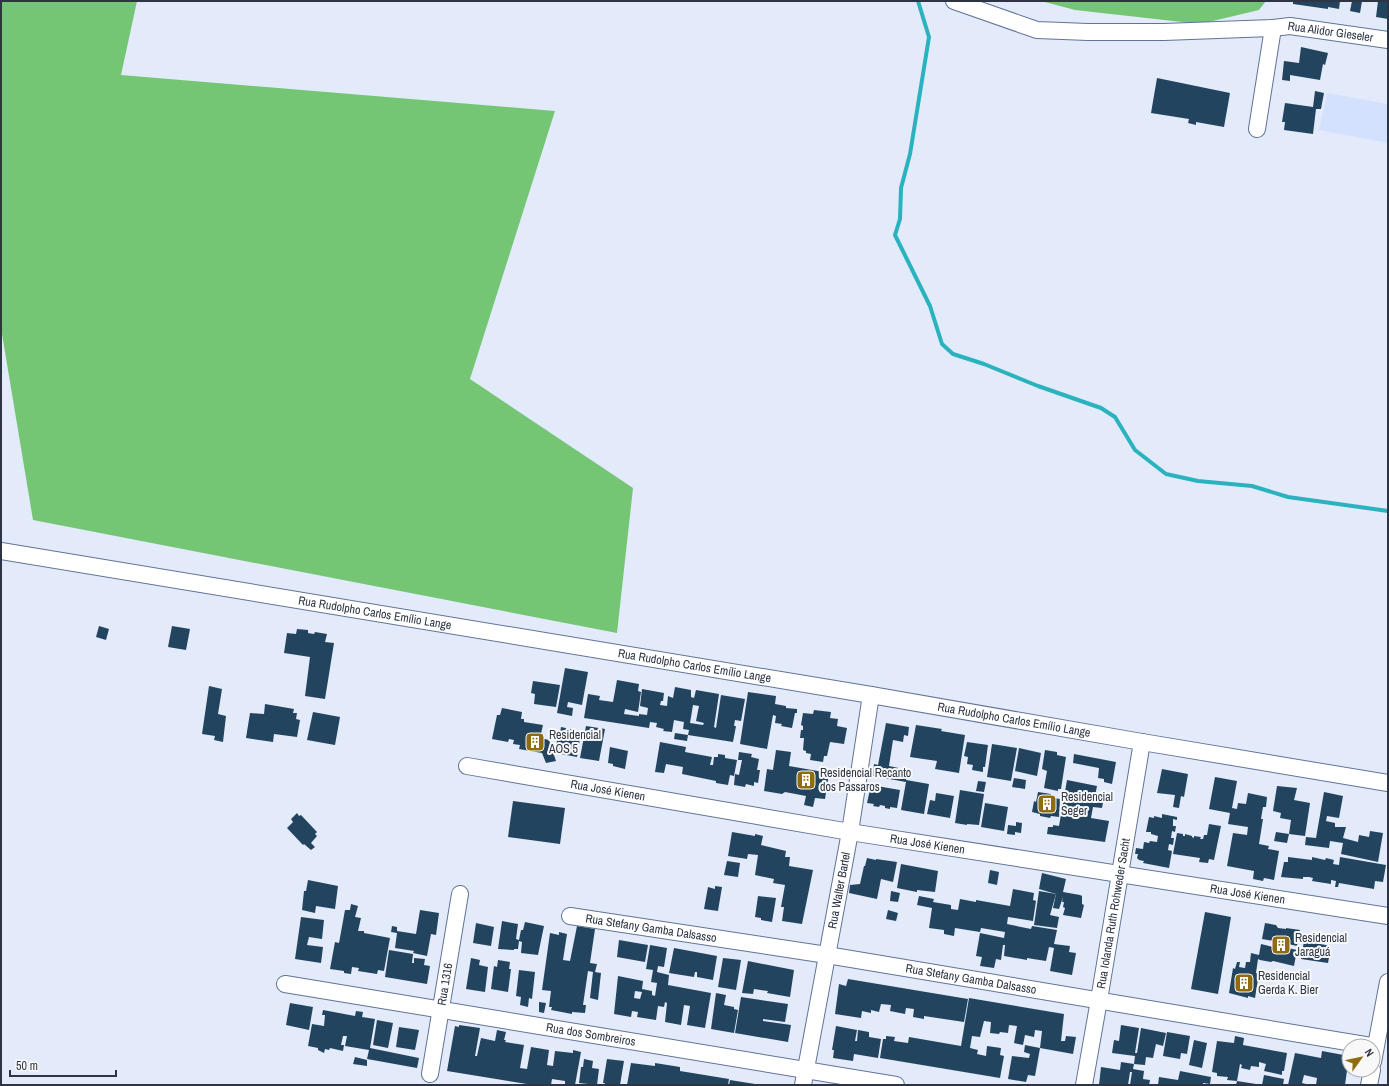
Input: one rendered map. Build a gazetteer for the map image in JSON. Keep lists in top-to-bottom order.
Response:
{
  "streets": {
    "street": [
      "Rua Alidor Gieseler",
      "Rua Rudolpho Carlos Emílio Lange",
      "Rua José Kienen",
      "Rua Walter Bartel",
      "Rua Iolanda Ruth Rohweder Sacht",
      "Rua Stefany Gamba Dalsasso",
      "Rua 1316",
      "Rua dos Sombreiros"
    ]
  },
  "crossings": [
    ["Rua Rudolpho Carlos Emílio Lange", "Rua Walter Bartel"],
    ["Rua Rudolpho Carlos Emílio Lange", "Rua Iolanda Ruth Rohweder Sacht"],
    ["Rua José Kienen", "Rua Walter Bartel"],
    ["Rua José Kienen", "Rua Iolanda Ruth Rohweder Sacht"],
    ["Rua Walter Bartel", "Rua Stefany Gamba Dalsasso"],
    ["Rua Walter Bartel", "Rua dos Sombreiros"],
    ["Rua Iolanda Ruth Rohweder Sacht", "Rua Stefany Gamba Dalsasso"],
    ["Rua 1316", "Rua dos Sombreiros"]
  ],
  "places": {
    "building": [
      "Residencial AOS 5",
      "Residencial Recanto dos Passaros",
      "Residencial Seger",
      "Residencial Jaraguá",
      "Residencial Gerda K. Bier"
    ]
  },
  "scale_bar": "50 m",
  "north": "top right"
}
